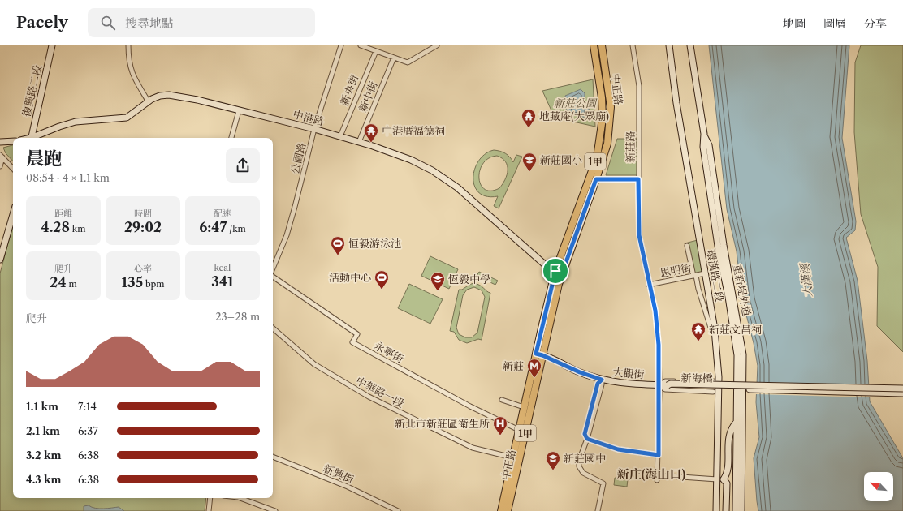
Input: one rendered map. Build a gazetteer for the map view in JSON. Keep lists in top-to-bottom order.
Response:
{
  "streets": {
    "main road": ["中正路", "1甲"],
    "street": [
      "新央街",
      "復興路二段",
      "新中街",
      "中港路",
      "新莊路",
      "公園路",
      "思明街",
      "環漢路二段",
      "重新堤外道",
      "永寧街",
      "大觀街",
      "新海橋",
      "中華路一段",
      "新興街"
    ]
  },
  "crossings": [
    ["中正路", "中港路"],
    ["中正路", "永寧街"],
    ["中正路", "大觀街"],
    ["中正路", "中華路一段"],
    ["新央街", "中港路"],
    ["新中街", "中港路"],
    ["中港路", "公園路"],
    ["新莊路", "思明街"],
    ["新莊路", "大觀街"],
    ["思明街", "環漢路二段"],
    ["大觀街", "新海橋"]
  ],
  "districts": ["新庄(海山口)"],
  "water": ["大漢溪"],
  "parks": ["新莊公園"],
  "places": {
    "temple": ["地藏庵(大眾廟)", "中港厝福德祠", "新莊文昌祠"],
    "school or university": ["新莊國小", "恆毅中學", "新莊國中"],
    "sports": ["恒毅游泳池", "活動中心"],
    "metro station": ["新莊"],
    "hospital": ["新北市新莊區衛生所"]
  },
  "north": "top left",
  "page": {
    "header": "Pacely",
    "search": "搜尋地點",
    "nav": ["地圖", "圖層", "分享"],
    "heading": ["晨跑", "08:54 · 4 × 1.1 km"],
    "stats": [
      ["距離", "4.28 km"],
      ["時間", "29:02"],
      ["配速", "6:47 /km"],
      ["爬升", "24 m"],
      ["心率", "135 bpm"],
      ["kcal", "341"]
    ],
    "chart": ["爬升", "23–28 m"],
    "list": [
      {
        "name": "1.1 km",
        "note": "7:14"
      },
      {
        "name": "2.1 km",
        "note": "6:37"
      },
      {
        "name": "3.2 km",
        "note": "6:38"
      },
      {
        "name": "4.3 km",
        "note": "6:38"
      }
    ]
  }
}
